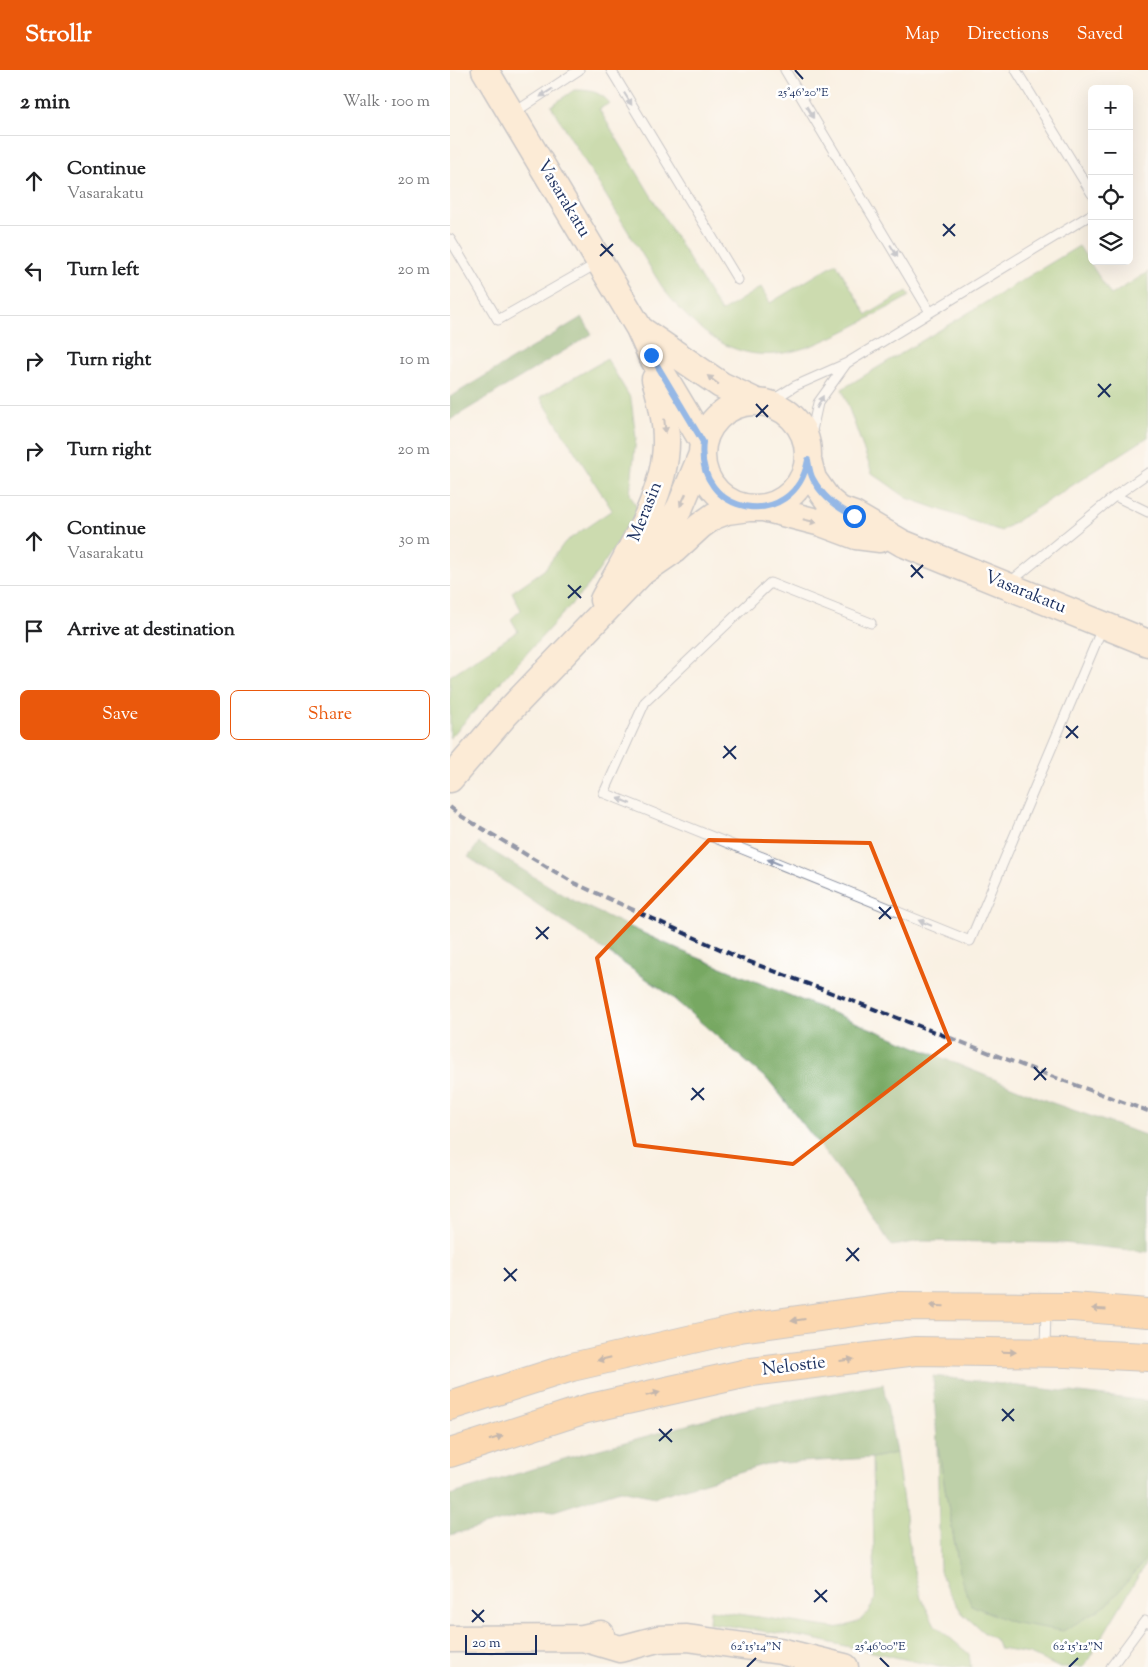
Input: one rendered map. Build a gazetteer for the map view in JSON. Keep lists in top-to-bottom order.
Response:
{
  "streets": {
    "highway": ["Nelostie"],
    "street": ["Vasarakatu", "Merasin"]
  },
  "crossings": [
    ["Vasarakatu", "Merasin"]
  ],
  "one_way": ["Merasin"],
  "scale_bar": "20 m",
  "page": {
    "header": "Strollr",
    "nav": ["Map", "Directions", "Saved"],
    "heading": ["2 min", "Walk · 100 m"],
    "map_buttons": ["+", "−"],
    "list": [
      ["Continue", "Vasarakatu", "20 m"],
      ["Turn left", "20 m"],
      ["Turn right", "10 m"],
      ["Turn right", "20 m"],
      ["Continue", "Vasarakatu", "30 m"],
      "Arrive at destination"
    ],
    "buttons": ["Save", "Share"],
    "scale": "20 m"
  },
  "coordinates": [
    "25°46'20\"E",
    "25°46'00\"E",
    "62°15'14\"N",
    "62°15'12\"N"
  ]
}
